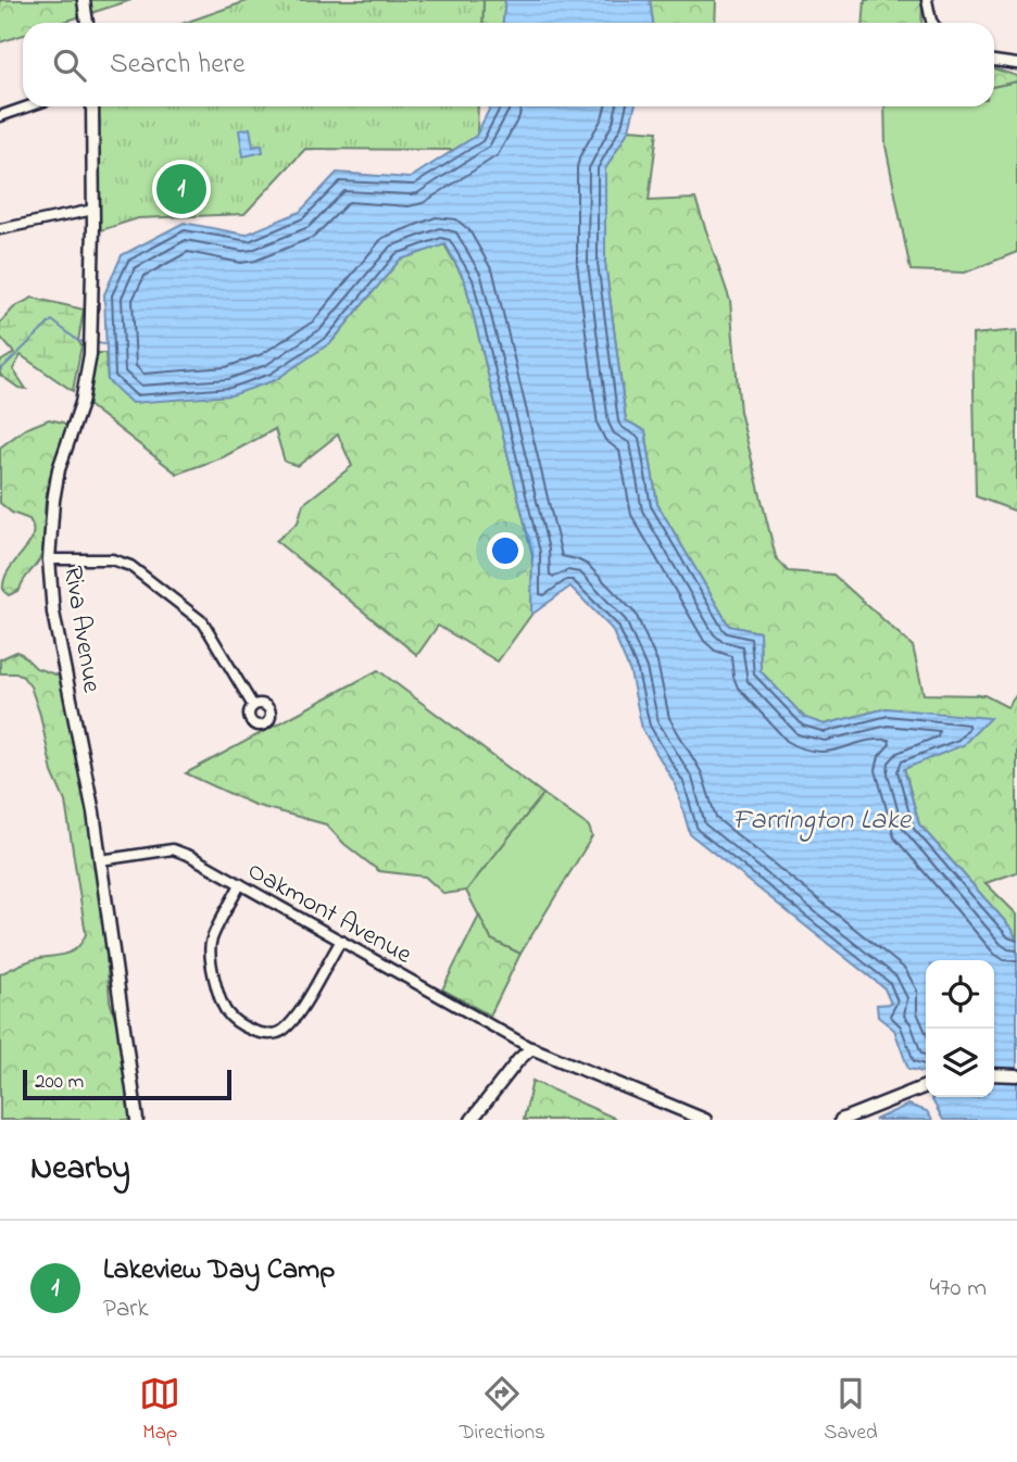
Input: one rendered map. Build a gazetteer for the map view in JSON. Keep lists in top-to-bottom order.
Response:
{
  "streets": {
    "street": ["Riva Avenue", "Oakmont Avenue"]
  },
  "crossings": [
    ["Riva Avenue", "Oakmont Avenue"]
  ],
  "water": ["Farrington Lake"],
  "scale_bar": "200 m",
  "page": {
    "search": "Search here",
    "pins": "1",
    "scale": "200 m",
    "heading": "Nearby",
    "list": [
      {
        "mark": "1",
        "name": "Lakeview Day Camp",
        "note": "Park",
        "value": "470 m"
      }
    ],
    "nav": ["Map", "Directions", "Saved"]
  }
}
